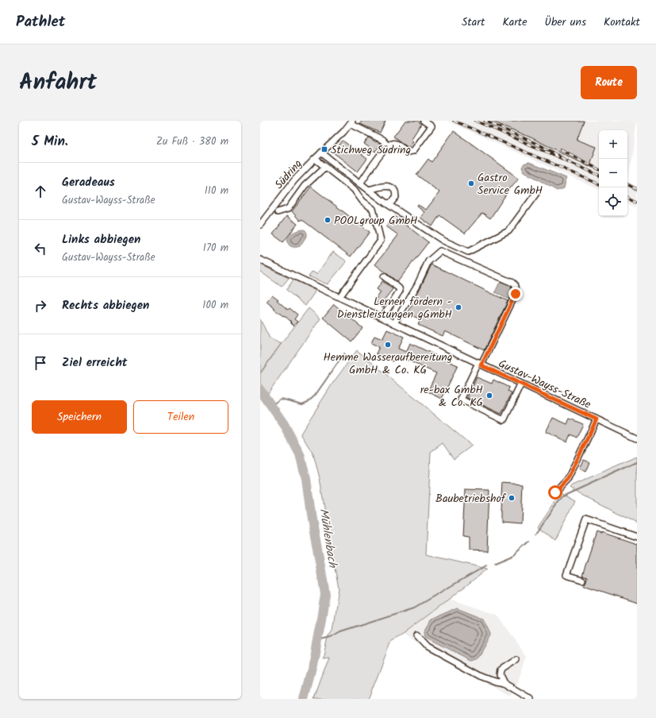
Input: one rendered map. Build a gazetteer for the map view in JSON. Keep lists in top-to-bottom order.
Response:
{
  "streets": {
    "street": ["Südring", "Gustav-Wayss-Straße"]
  },
  "water": ["Mühlenbach"],
  "places": {
    "transit": ["Stichweg Südring"],
    "other": [
      "Gastro Service GmbH",
      "POOLgroup GmbH",
      "Lernen fördern - Dienstleistungen gGmbH",
      "Hemme Wasseraufbereitung GmbH & Co. KG",
      "re-bax GmbH & Co. KG",
      "Baubetriebshof"
    ]
  },
  "page": {
    "header": "Pathlet",
    "nav": [
      "Start",
      "Karte",
      "Über uns",
      "Kontakt"
    ],
    "title": "Anfahrt",
    "buttons": [
      "Route",
      ["Speichern", "Teilen"]
    ],
    "heading": ["5 Min.", "Zu Fuß · 380 m"],
    "map_buttons": ["+", "−"],
    "list": [
      ["Geradeaus", "Gustav-Wayss-Straße", "110 m"],
      ["Links abbiegen", "Gustav-Wayss-Straße", "170 m"],
      ["Rechts abbiegen", "100 m"],
      "Ziel erreicht"
    ]
  }
}
